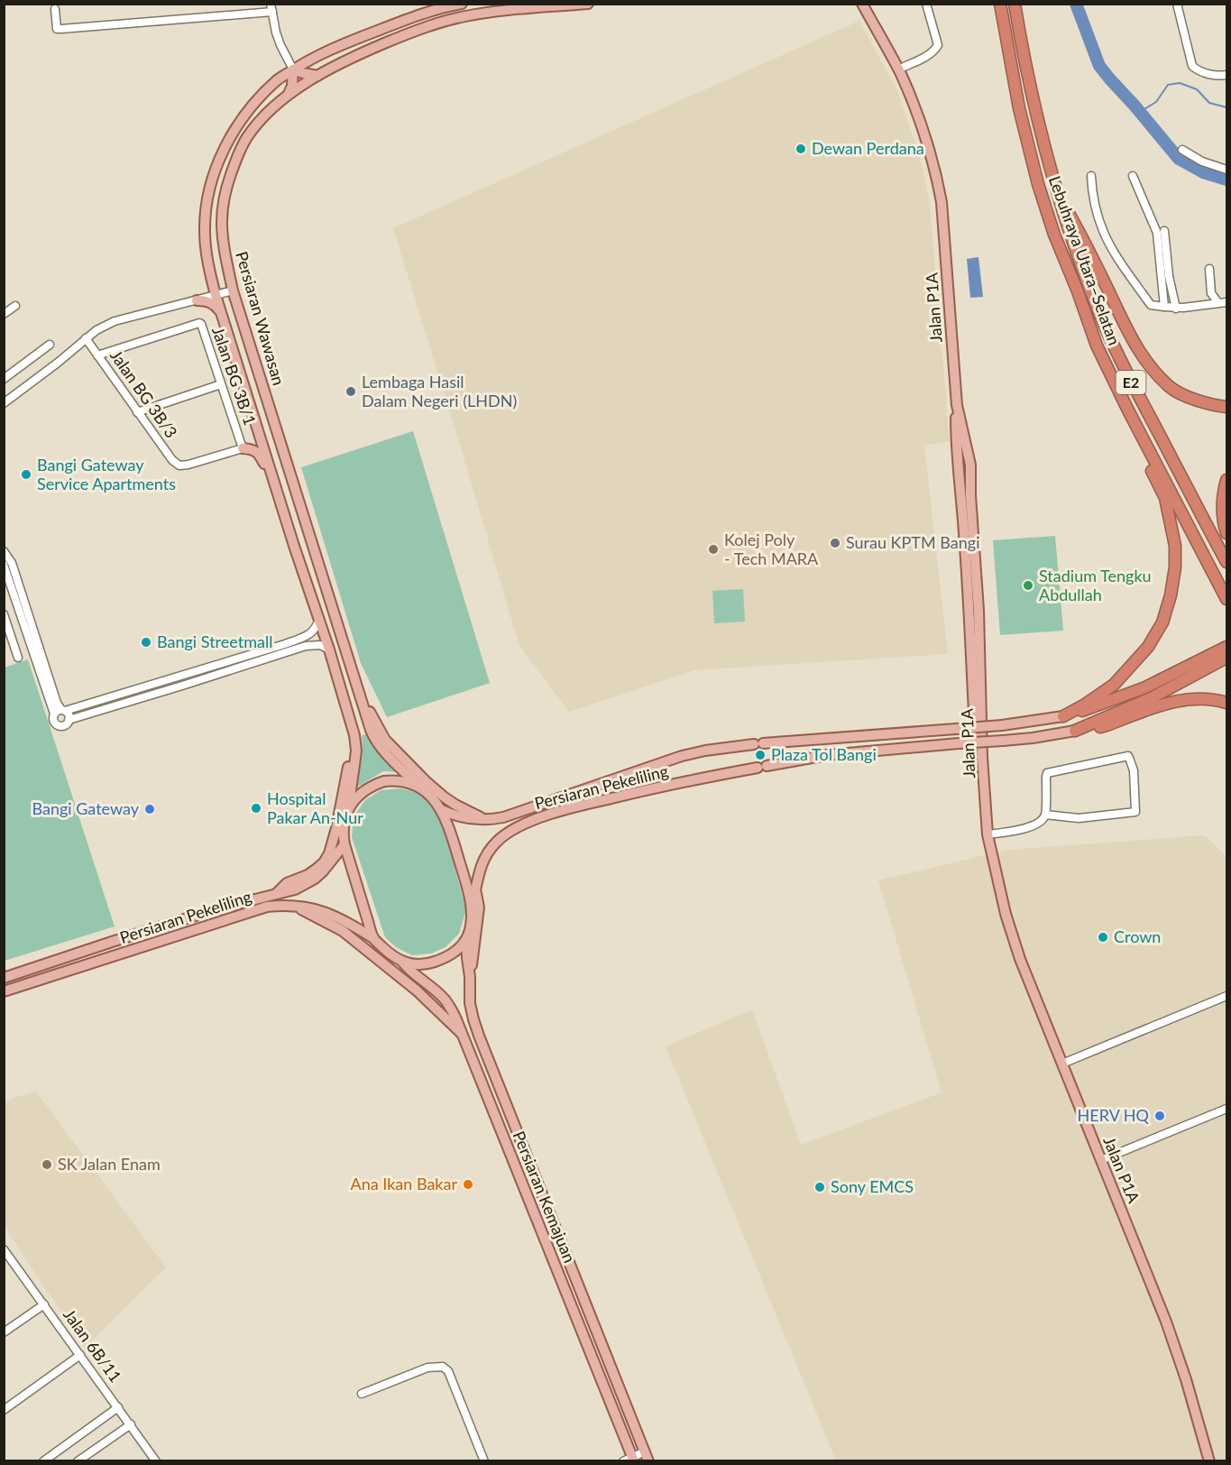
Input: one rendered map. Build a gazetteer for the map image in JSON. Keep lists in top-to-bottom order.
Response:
{
  "streets": {
    "highway": ["Lebuhraya Utara–Selatan", "E2"],
    "main road": [
      "Jalan P1A",
      "Persiaran Wawasan",
      "Persiaran Pekeliling",
      "Persiaran Kemajuan"
    ],
    "street": ["Jalan BG 3B/1", "Jalan BG 3B/3", "Jalan 6B/11"]
  },
  "crossings": [
    ["Persiaran Wawasan", "Persiaran Pekeliling"],
    ["Persiaran Wawasan", "Persiaran Kemajuan"],
    ["Jalan BG 3B/1", "Jalan BG 3B/3"],
    ["Persiaran Pekeliling", "Persiaran Kemajuan"]
  ],
  "places": [
    "Dewan Perdana",
    "Lembaga Hasil Dalam Negeri (LHDN)",
    "Bangi Gateway Service Apartments",
    "Surau KPTM Bangi",
    "Kolej Poly - Tech MARA",
    "Stadium Tengku Abdullah",
    "Bangi Streetmall",
    "Plaza Tol Bangi",
    "Hospital Pakar An-Nur",
    "Bangi Gateway",
    "Crown",
    "HERV HQ",
    "SK Jalan Enam",
    "Ana Ikan Bakar",
    "Sony EMCS"
  ]
}
